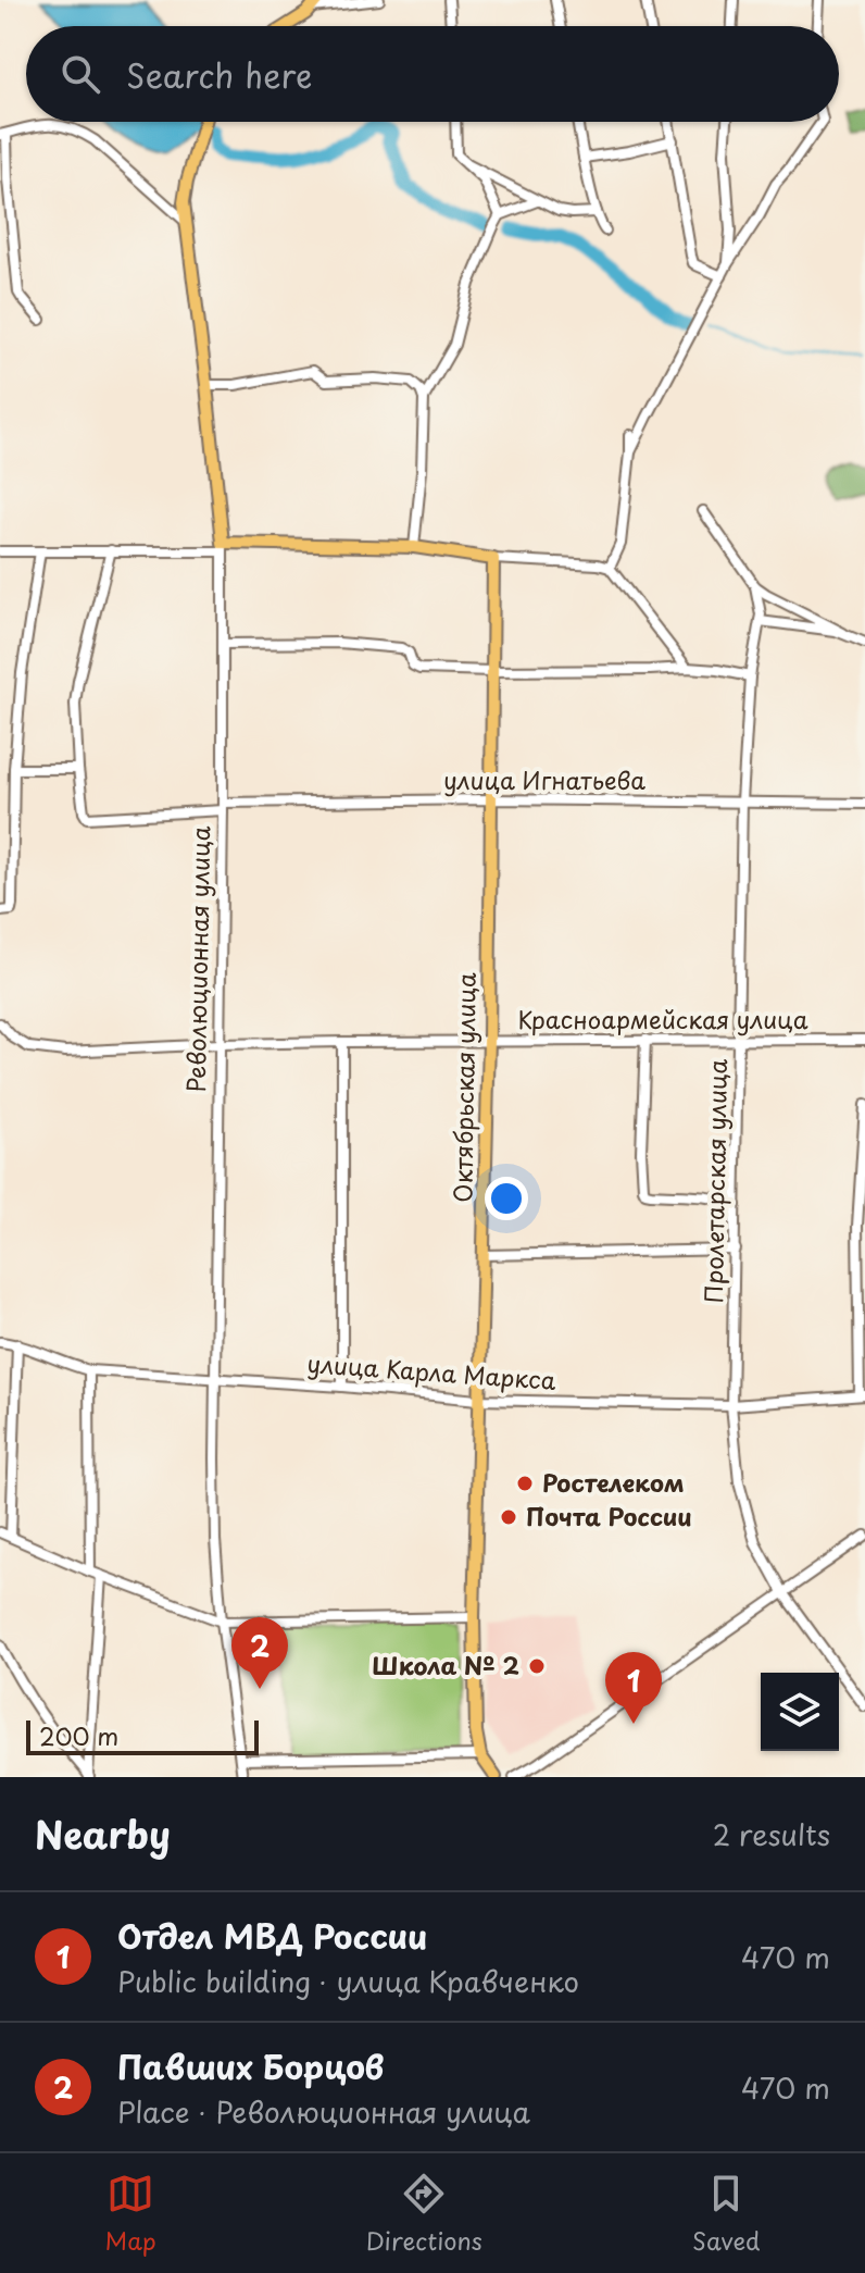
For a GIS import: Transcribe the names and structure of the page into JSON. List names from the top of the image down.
{
  "streets": {
    "main road": ["Революционная улица", "Октябрьская улица"],
    "street": [
      "улица Игнатьева",
      "Красноармейская улица",
      "Пролетарская улица",
      "улица Карла Маркса"
    ]
  },
  "crossings": [
    ["улица Игнатьева", "Революционная улица"],
    ["улица Игнатьева", "Октябрьская улица"],
    ["улица Игнатьева", "Пролетарская улица"],
    ["Революционная улица", "Красноармейская улица"],
    ["Революционная улица", "улица Карла Маркса"],
    ["Красноармейская улица", "Октябрьская улица"],
    ["Красноармейская улица", "Пролетарская улица"],
    ["Октябрьская улица", "улица Карла Маркса"],
    ["Пролетарская улица", "улица Карла Маркса"]
  ],
  "places": ["Ростелеком", "Почта России", "Школа № 2"],
  "scale_bar": "200 m",
  "page": {
    "search": "Search here",
    "pins": ["2", "1"],
    "scale": "200 m",
    "heading": ["Nearby", "2 results"],
    "list": [
      {
        "mark": "1",
        "name": "Отдел МВД России",
        "note": "Public building · улица Кравченко",
        "value": "470 m"
      },
      {
        "mark": "2",
        "name": "Павших Борцов",
        "note": "Place · Революционная улица",
        "value": "470 m"
      }
    ],
    "nav": ["Map", "Directions", "Saved"]
  }
}
